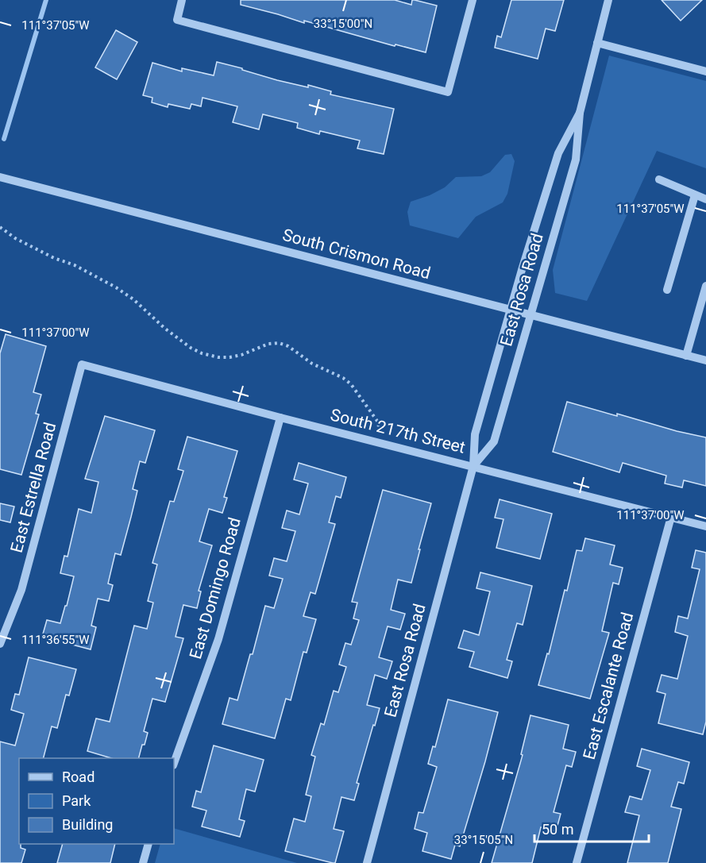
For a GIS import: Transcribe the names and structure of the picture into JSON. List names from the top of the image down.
{
  "streets": {
    "street": [
      "South Crismon Road",
      "East Rosa Road",
      "South 217th Street",
      "East Estrella Road",
      "East Domingo Road",
      "East Escalante Road"
    ]
  },
  "crossings": [
    ["South Crismon Road", "East Rosa Road"],
    ["East Rosa Road", "South 217th Street"],
    ["South 217th Street", "East Estrella Road"],
    ["South 217th Street", "East Domingo Road"],
    ["South 217th Street", "East Escalante Road"]
  ],
  "legend": ["Road", "Park", "Building"],
  "scale_bar": "50 m",
  "coordinates": [
    "33°15'00\"N",
    "111°37'05\"W",
    "111°37'00\"W",
    "111°36'55\"W",
    "33°15'05\"N"
  ]
}
